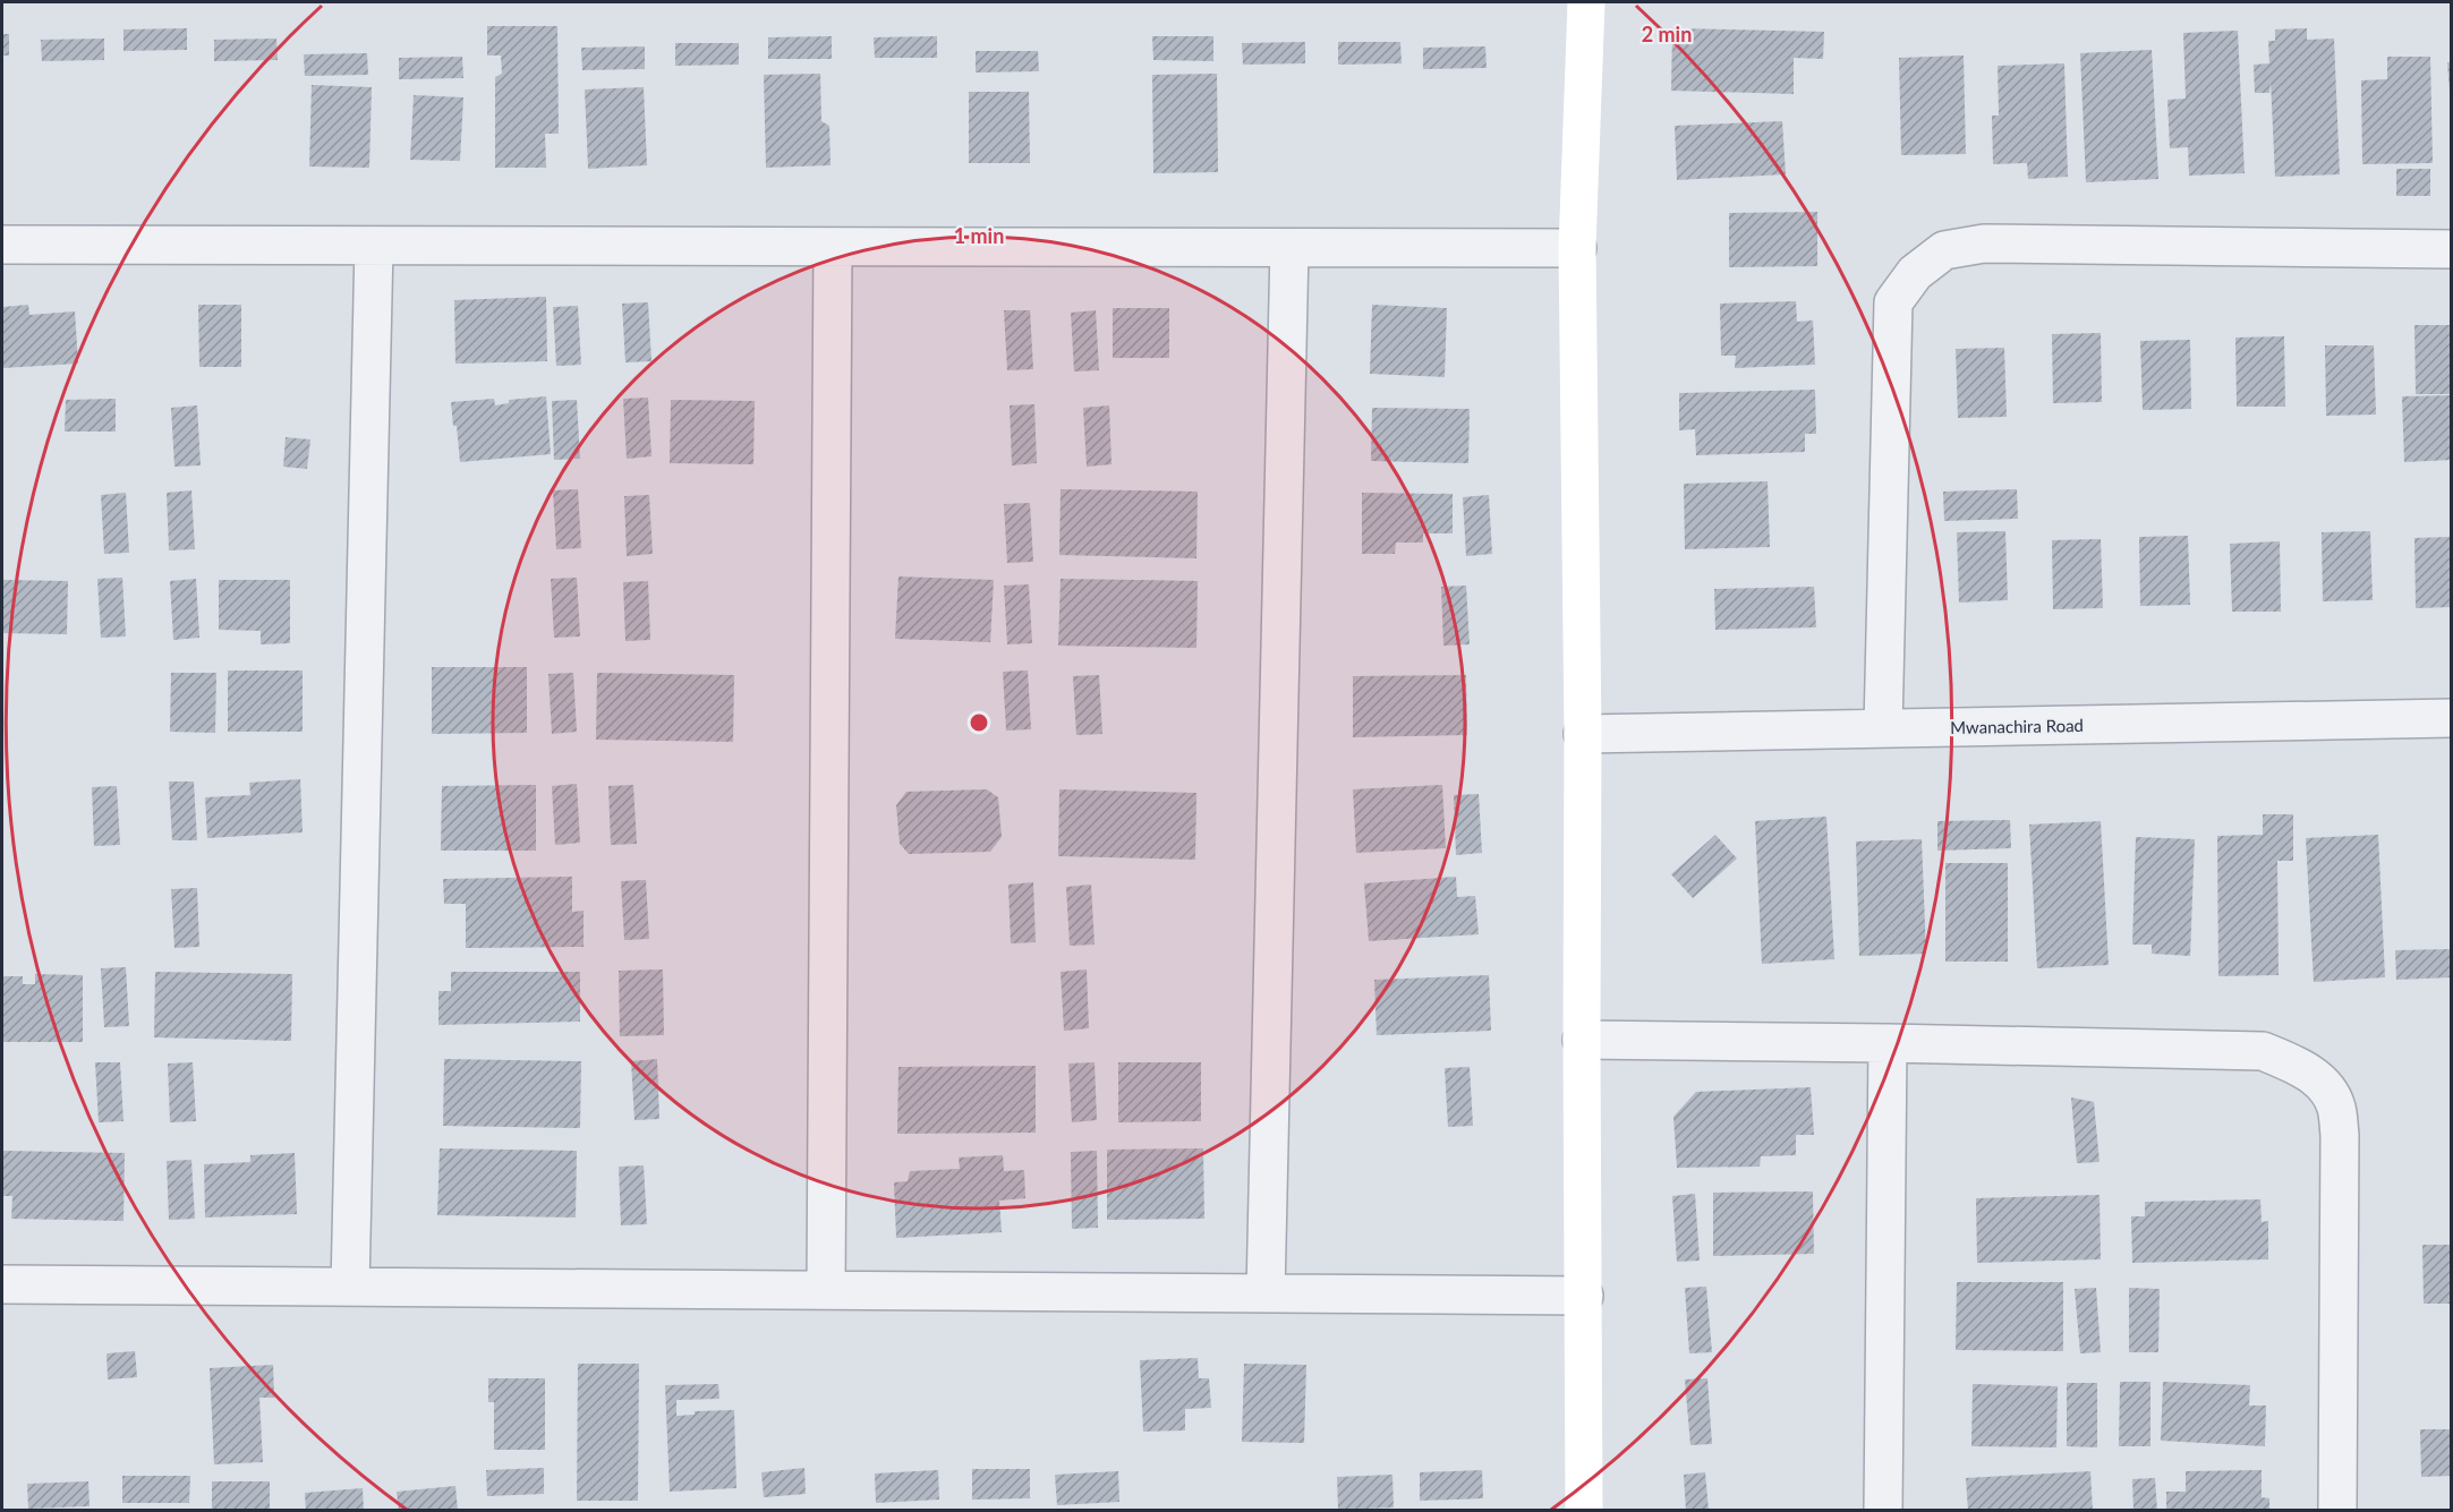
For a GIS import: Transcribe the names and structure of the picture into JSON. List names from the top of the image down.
{
  "streets": {
    "street": ["Mwanachira Road"]
  },
  "rings": ["2 min", "1 min"]
}
